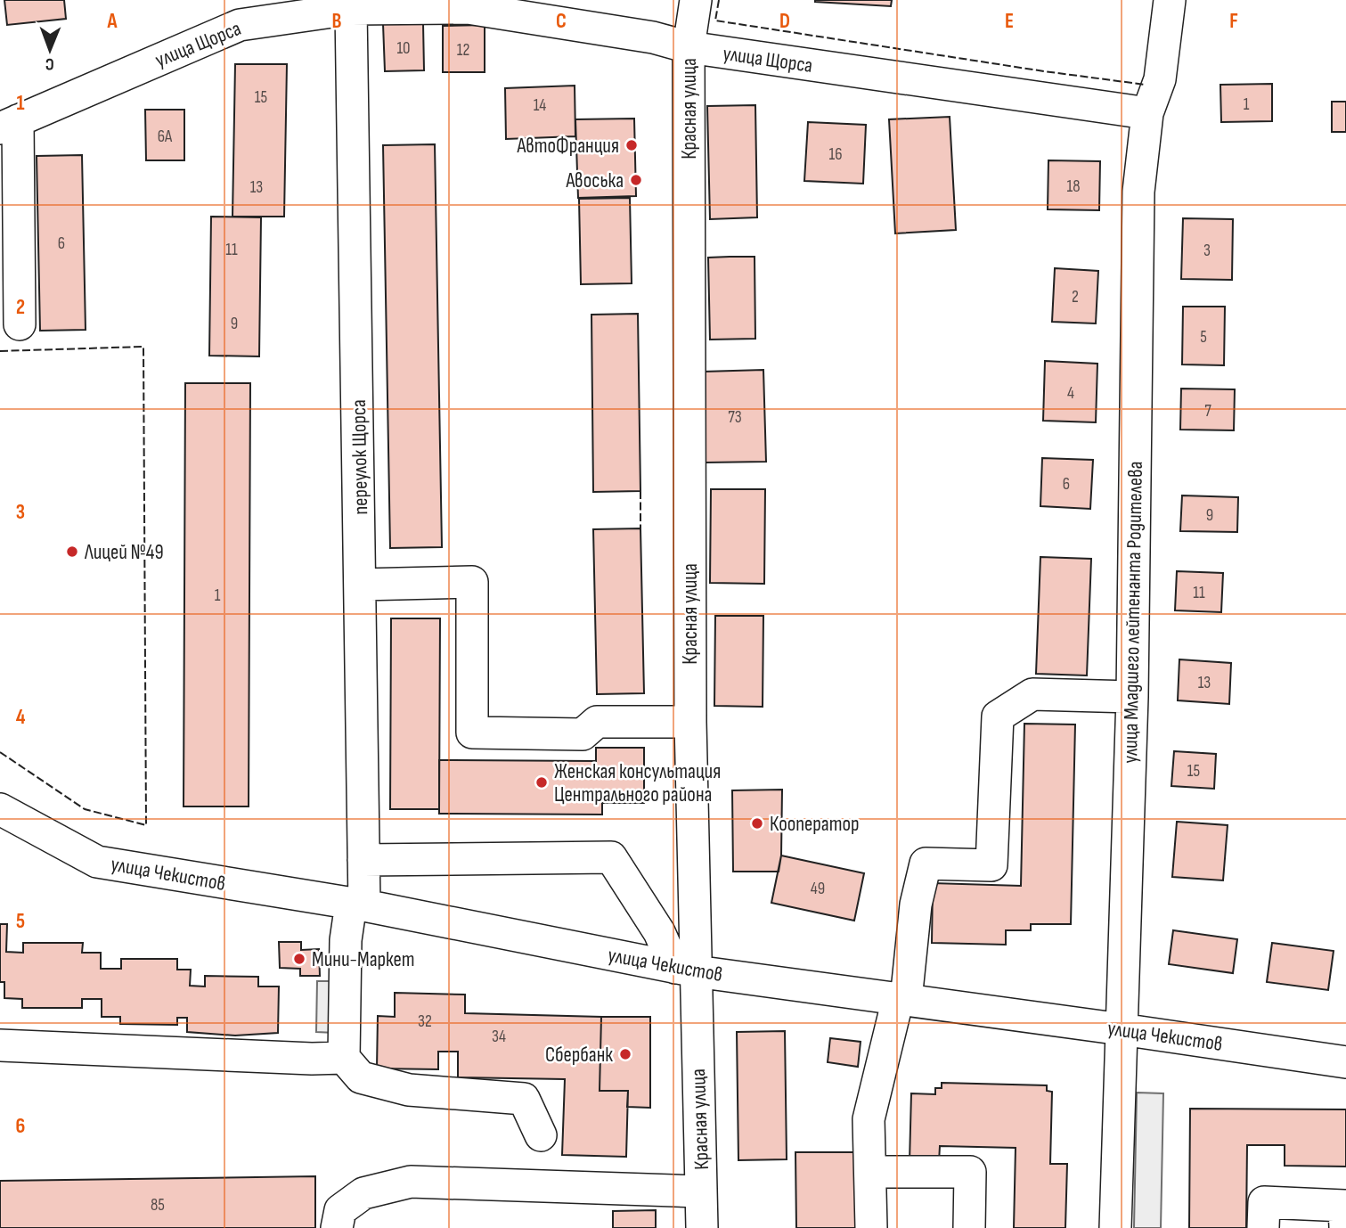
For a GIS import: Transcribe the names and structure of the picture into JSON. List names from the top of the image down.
{
  "streets": {
    "street": [
      "улица Щорса",
      "Красная улица",
      "переулок Щорса",
      "улица Младшего лейтенанта Родителева",
      "улица Чекистов"
    ]
  },
  "crossings": [
    ["улица Щорса", "Красная улица"],
    ["улица Щорса", "переулок Щорса"],
    ["улица Щорса", "улица Младшего лейтенанта Родителева"],
    ["Красная улица", "улица Чекистов"],
    ["переулок Щорса", "улица Чекистов"],
    ["улица Младшего лейтенанта Родителева", "улица Чекистов"]
  ],
  "places": [
    "АвтоФранция",
    "Авоська",
    "Лицей №49",
    "Женская консультация Центрального района",
    "Кооператор",
    "Мини-Маркет",
    "Сбербанк"
  ],
  "house_numbers": [
    "10",
    "12",
    "15",
    "1",
    "14",
    "6А",
    "16",
    "18",
    "13",
    "6",
    "11",
    "3",
    "2",
    "9",
    "5",
    "4",
    "7",
    "73",
    "6",
    "9",
    "11",
    "1",
    "13",
    "15",
    "49",
    "32",
    "34",
    "85"
  ],
  "north": "bottom",
  "grid": {
    "columns": [
      "A",
      "B",
      "C",
      "D",
      "E",
      "F"
    ],
    "rows": [
      "1",
      "2",
      "3",
      "4",
      "5",
      "6"
    ]
  }
}
